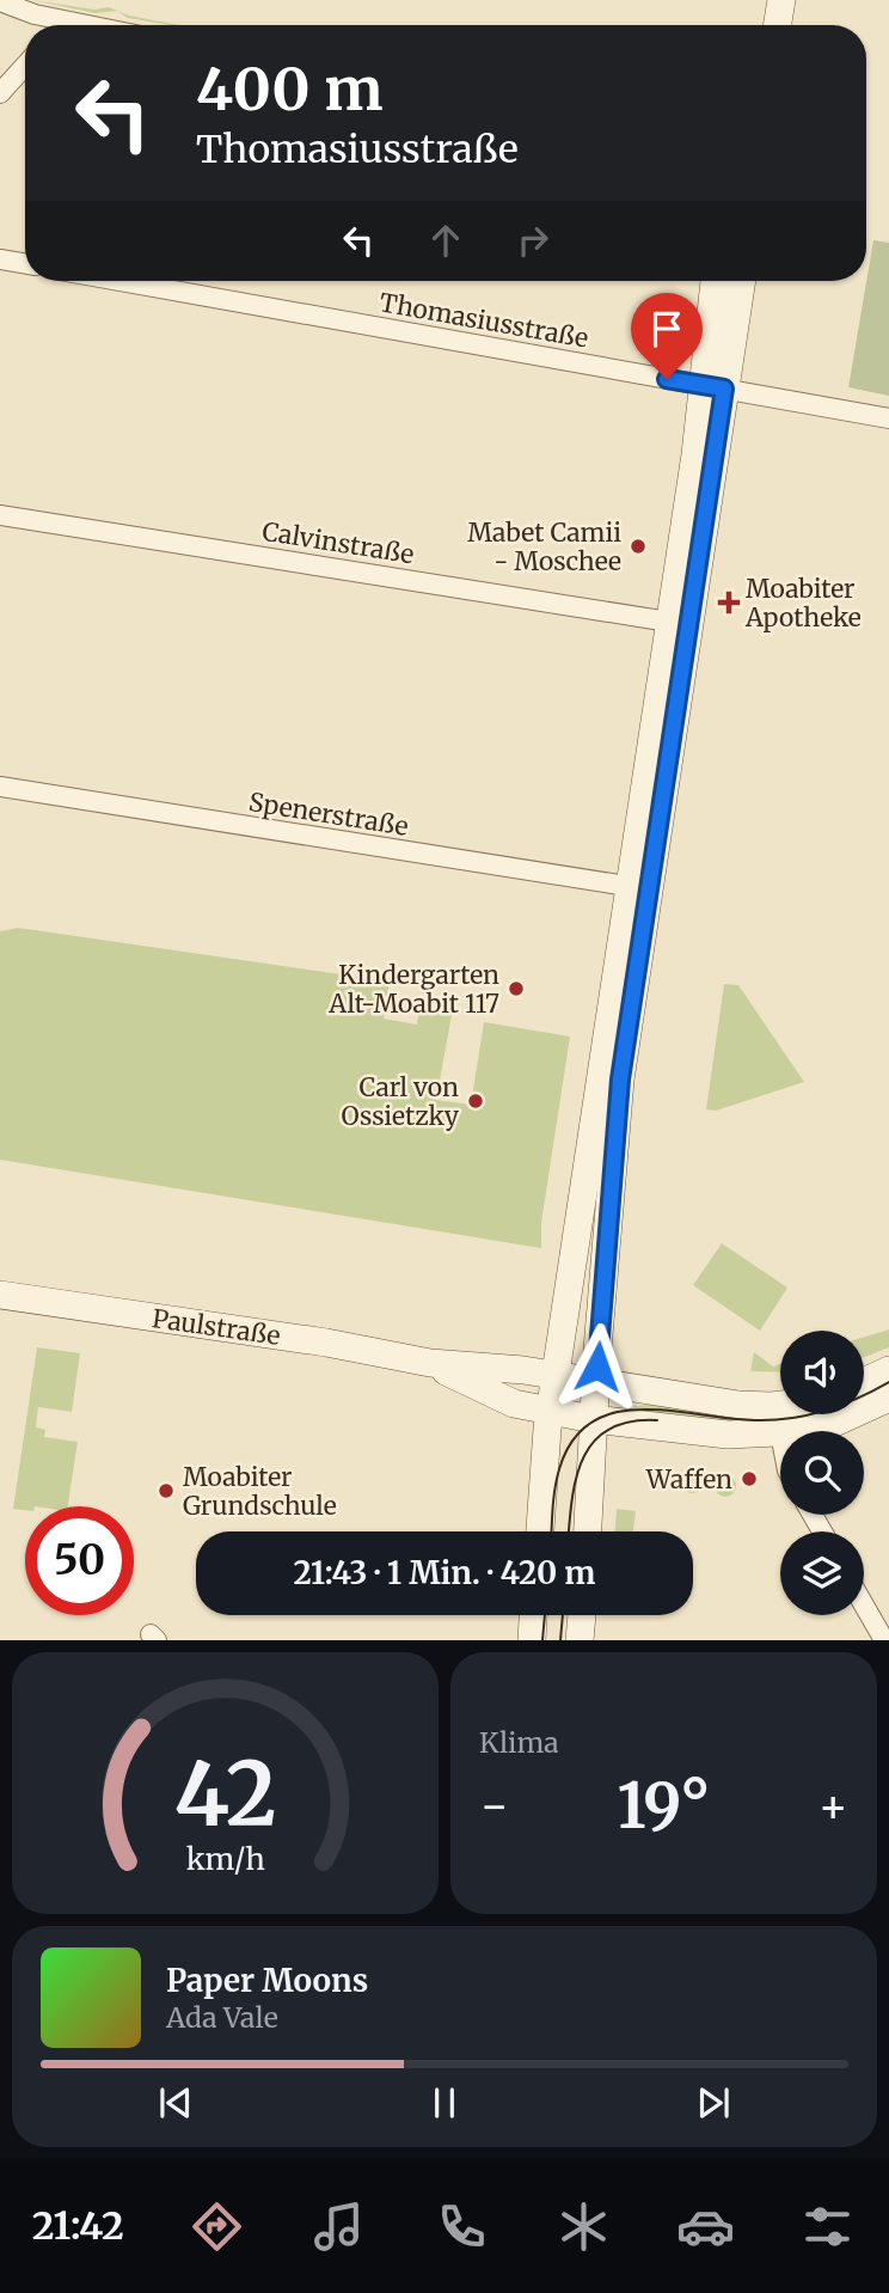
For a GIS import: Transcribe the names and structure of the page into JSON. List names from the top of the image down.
{
  "streets": {
    "main road": ["Paulstraße"],
    "street": ["Thomasiusstraße", "Calvinstraße", "Spenerstraße"]
  },
  "places": {
    "other": [
      "Mabet Camii - Moschee",
      "Kindergarten Alt-Moabit 117",
      "Carl von Ossietzky",
      "Waffen",
      "Moabiter Grundschule"
    ],
    "health": ["Moabiter Apotheke"]
  },
  "page": {
    "turn": ["400 m", "Thomasiusstraße"],
    "limit": "50",
    "trip": "21:43 · 1 Min. · 420 m",
    "tile": "Klima",
    "heat": ["−", "19°", "+"],
    "song": ["Paper Moons", "Ada Vale"],
    "tabs": "21:42",
    "gauge": ["42", "km/h"]
  }
}
